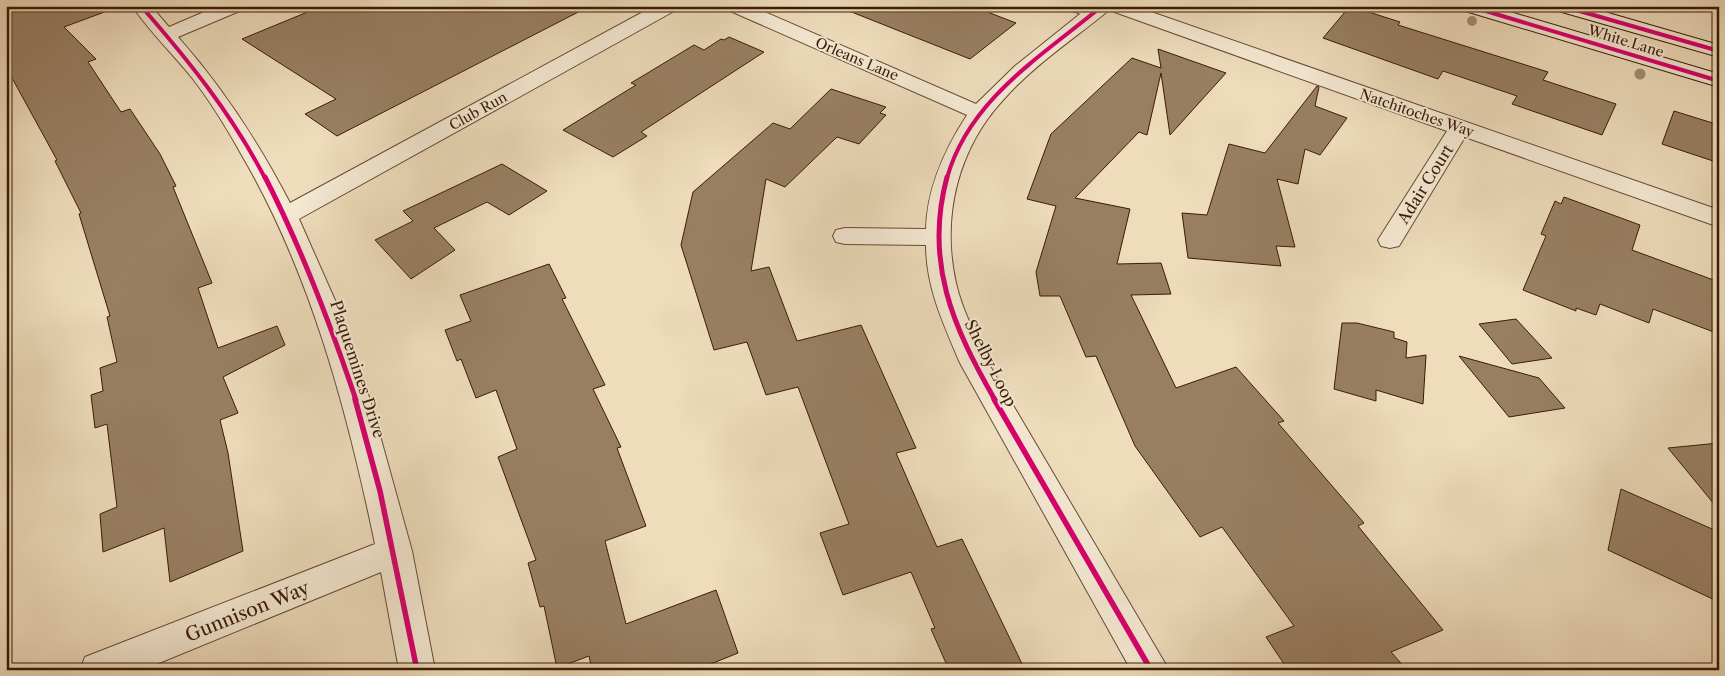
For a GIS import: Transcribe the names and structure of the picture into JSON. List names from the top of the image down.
{
  "streets": {
    "street": [
      "White Lane",
      "Orleans Lane",
      "Club Run",
      "Natchitoches Way",
      "Adair Court",
      "Shelby Loop",
      "Plaquemines Drive",
      "Gunnison Way"
    ]
  },
  "crossings": [
    ["Orleans Lane", "Shelby Loop"],
    ["Club Run", "Plaquemines Drive"],
    ["Natchitoches Way", "Adair Court"],
    ["Natchitoches Way", "Shelby Loop"],
    ["Plaquemines Drive", "Gunnison Way"]
  ]
}
